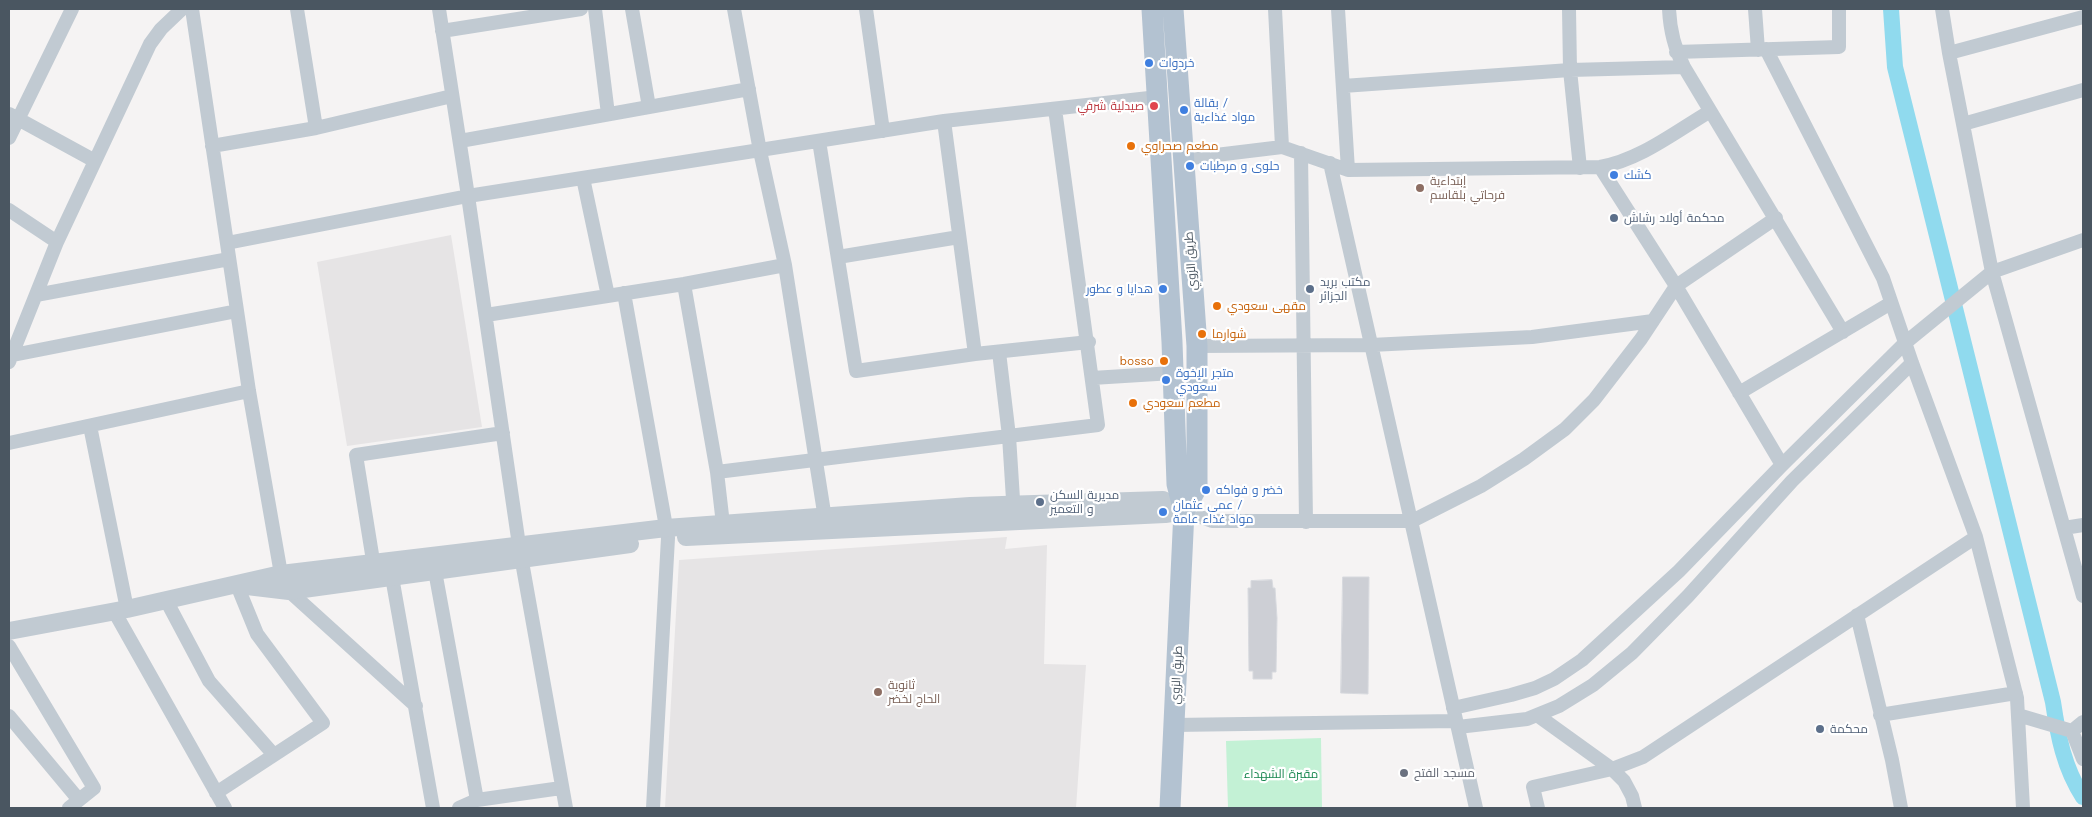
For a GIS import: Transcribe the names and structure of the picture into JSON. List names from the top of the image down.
{
  "streets": {
    "main road": ["طريق الزوي"]
  },
  "parks": ["مقبرة الشهداء"],
  "places": [
    "خردوات",
    "صيدلية شرفي",
    "بقالة / مواد غذاءية",
    "مطعم صحراوي",
    "حلوى و مرطبات",
    "كشك",
    "إبتداءية فرحاتي بلقاسم",
    "محكمة أولاد رشاش",
    "هدايا و عطور",
    "مكتب بريد الجزائر",
    "مقهى سعودي",
    "شوارما",
    "bosso",
    "متجر الإخوة سعودي",
    "مطعم سعودي",
    "خضر و فواكه",
    "مديرية السكن و التعمير",
    "عمي عثمان / مواد غذاء عامة",
    "ثانوية الحاج لخضر",
    "محكمة",
    "مسجد الفتح"
  ]
}
